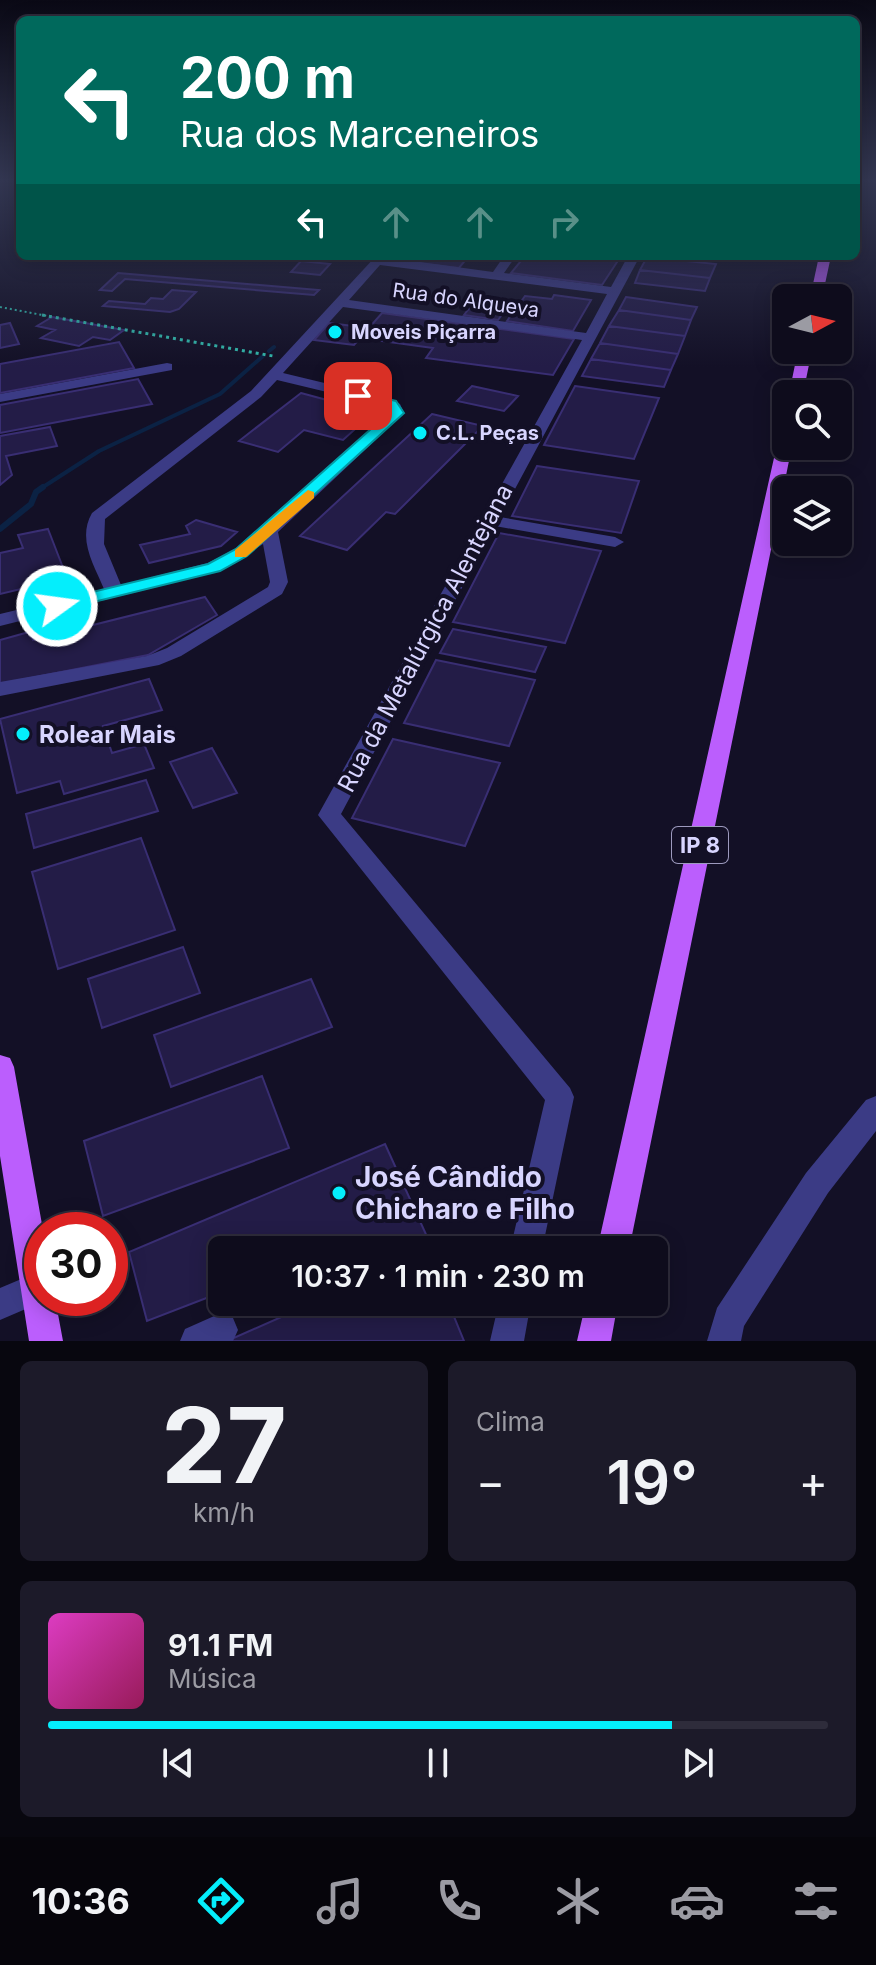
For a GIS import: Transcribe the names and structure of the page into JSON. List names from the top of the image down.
{
  "streets": {
    "main road": ["IP 8"],
    "street": ["Rua do Alqueva", "Rua da Metalúrgica Alentejana"]
  },
  "crossings": [
    ["Rua do Alqueva", "Rua da Metalúrgica Alentejana"]
  ],
  "places": [
    "Moveis Piçarra",
    "C.L. Peças",
    "Rolear Mais",
    "José Cândido Chicharo e Filho"
  ],
  "north": "right",
  "page": {
    "turn": ["200 m", "Rua dos Marceneiros"],
    "limit": "30",
    "trip": "10:37 · 1 min · 230 m",
    "tile": [
      ["27", "km/h"],
      "Clima"
    ],
    "heat": ["−", "19°", "+"],
    "song": ["91.1 FM", "Música"],
    "tabs": "10:36"
  }
}
